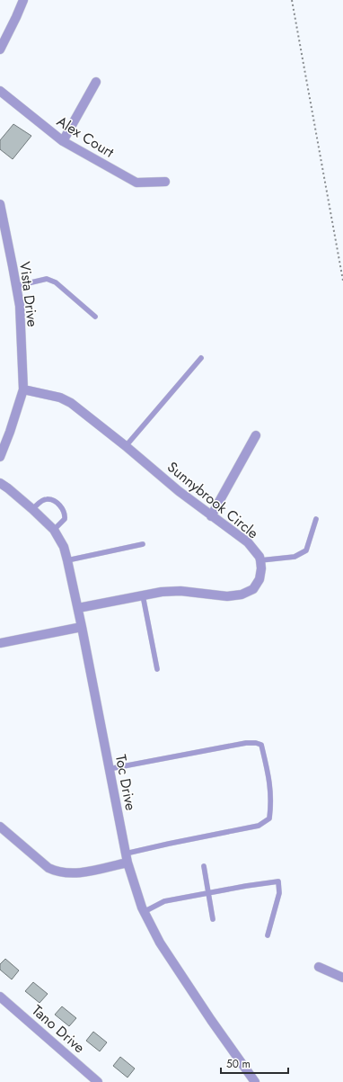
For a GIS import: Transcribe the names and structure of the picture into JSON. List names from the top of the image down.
{
  "streets": {
    "street": [
      "Alex Court",
      "Vista Drive",
      "Sunnybrook Circle",
      "Toc Drive",
      "Tano Drive"
    ]
  },
  "crossings": [
    ["Vista Drive", "Sunnybrook Circle"],
    ["Sunnybrook Circle", "Toc Drive"]
  ],
  "scale_bar": "50 m"
}
